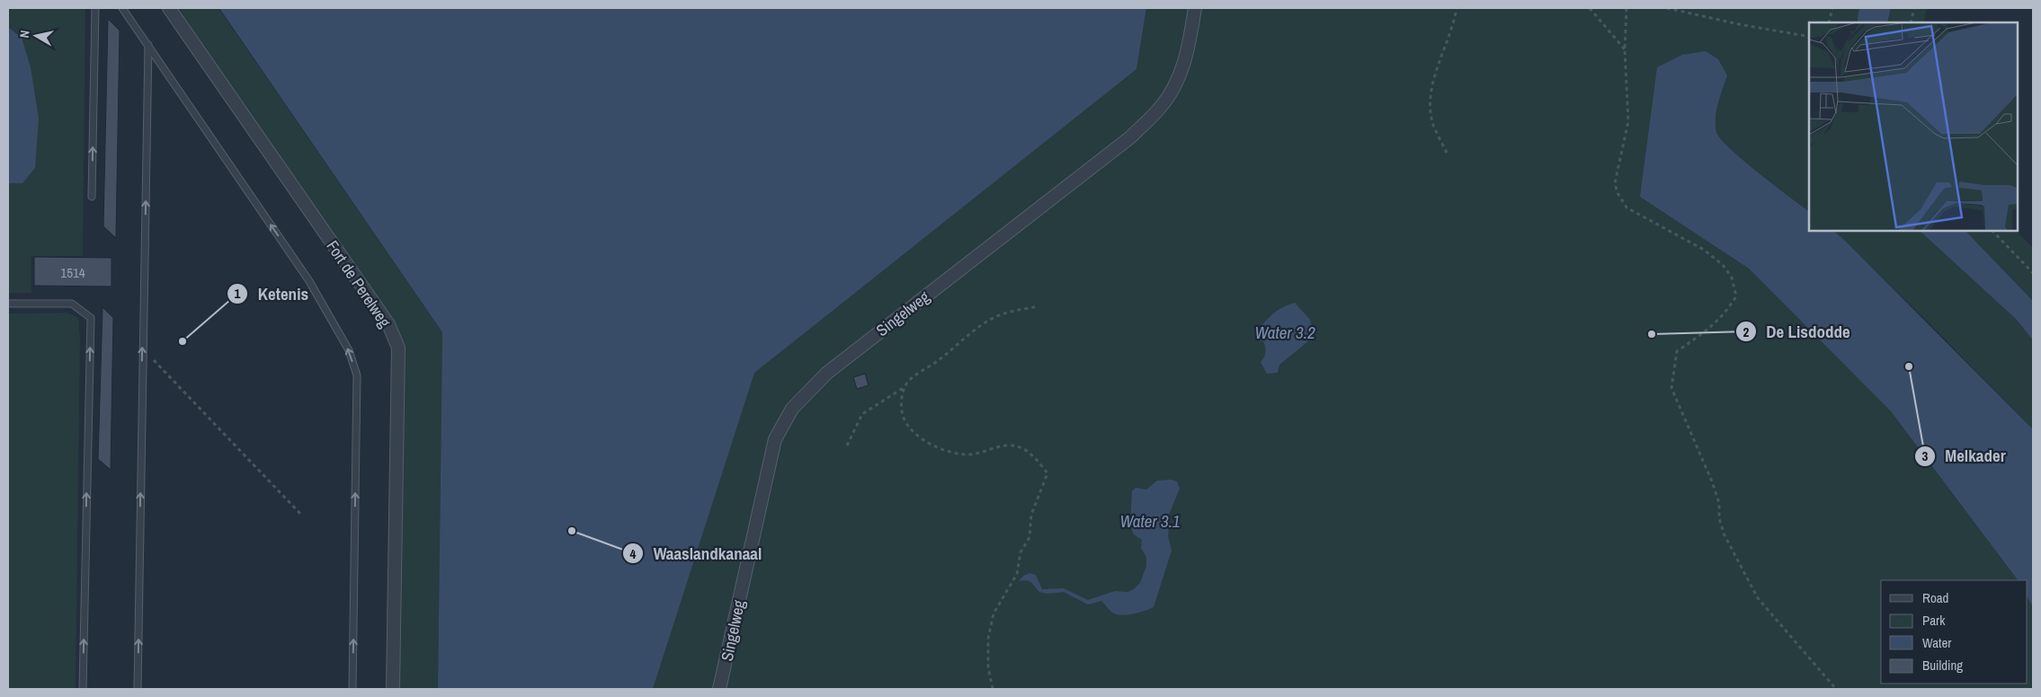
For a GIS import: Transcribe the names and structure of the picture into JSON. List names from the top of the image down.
{
  "streets": {
    "street": ["Fort de Perelweg", "Singelweg"]
  },
  "water": ["Water 3.2", "Water 3.1"],
  "places": [
    "De Lisdodde",
    "Ketenis",
    "Melkader",
    "Waaslandkanaal"
  ],
  "house_numbers": ["1514"],
  "legend": [
    "Road",
    "Park",
    "Water",
    "Building"
  ],
  "north": "left"
}
